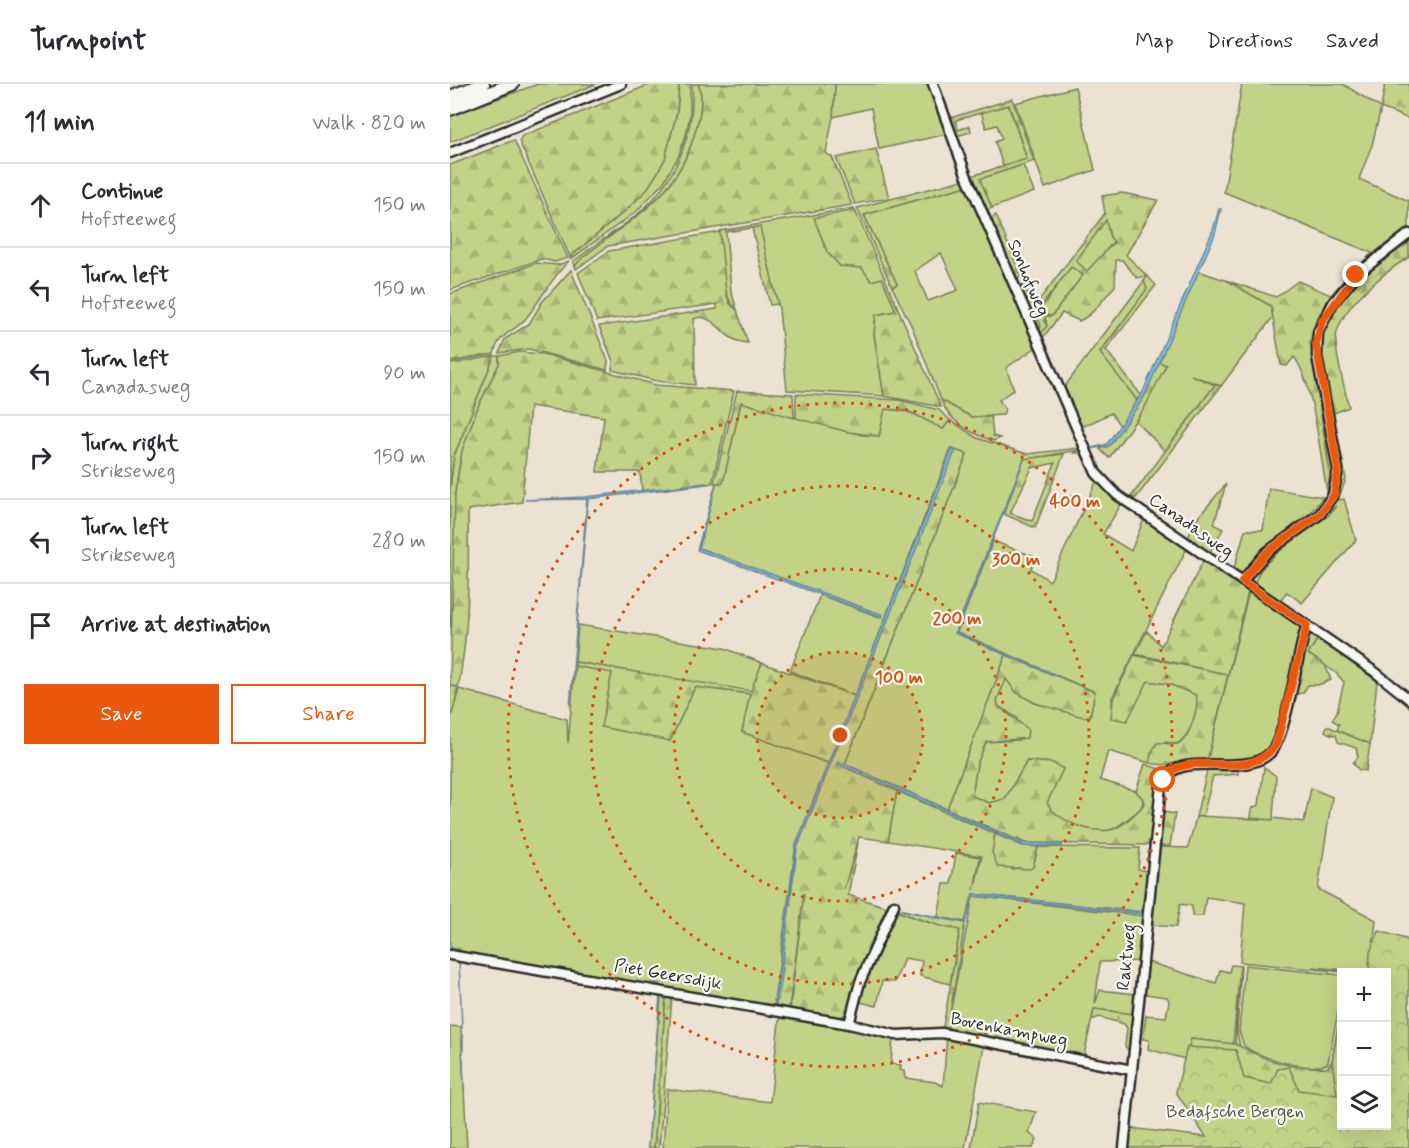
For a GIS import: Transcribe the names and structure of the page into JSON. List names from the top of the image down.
{
  "streets": {
    "street": [
      "Sonhofweg",
      "Canadasweg",
      "Raktweg",
      "Piet Geersdijk",
      "Bovenkampweg"
    ]
  },
  "crossings": [
    ["Sonhofweg", "Canadasweg"],
    ["Canadasweg", "Raktweg"],
    ["Raktweg", "Bovenkampweg"],
    ["Piet Geersdijk", "Bovenkampweg"]
  ],
  "parks": ["Bedafsche Bergen"],
  "page": {
    "header": "Turnpoint",
    "nav": ["Map", "Directions", "Saved"],
    "heading": ["11 min", "Walk · 820 m"],
    "list": [
      ["Continue", "Hofsteeweg", "150 m"],
      ["Turn left", "Hofsteeweg", "150 m"],
      ["Turn left", "Canadasweg", "90 m"],
      ["Turn right", "Strikseweg", "150 m"],
      ["Turn left", "Strikseweg", "280 m"],
      "Arrive at destination"
    ],
    "buttons": ["Save", "Share"],
    "map_buttons": ["+", "−"]
  },
  "rings": [
    "400 m",
    "300 m",
    "200 m",
    "100 m"
  ]
}
